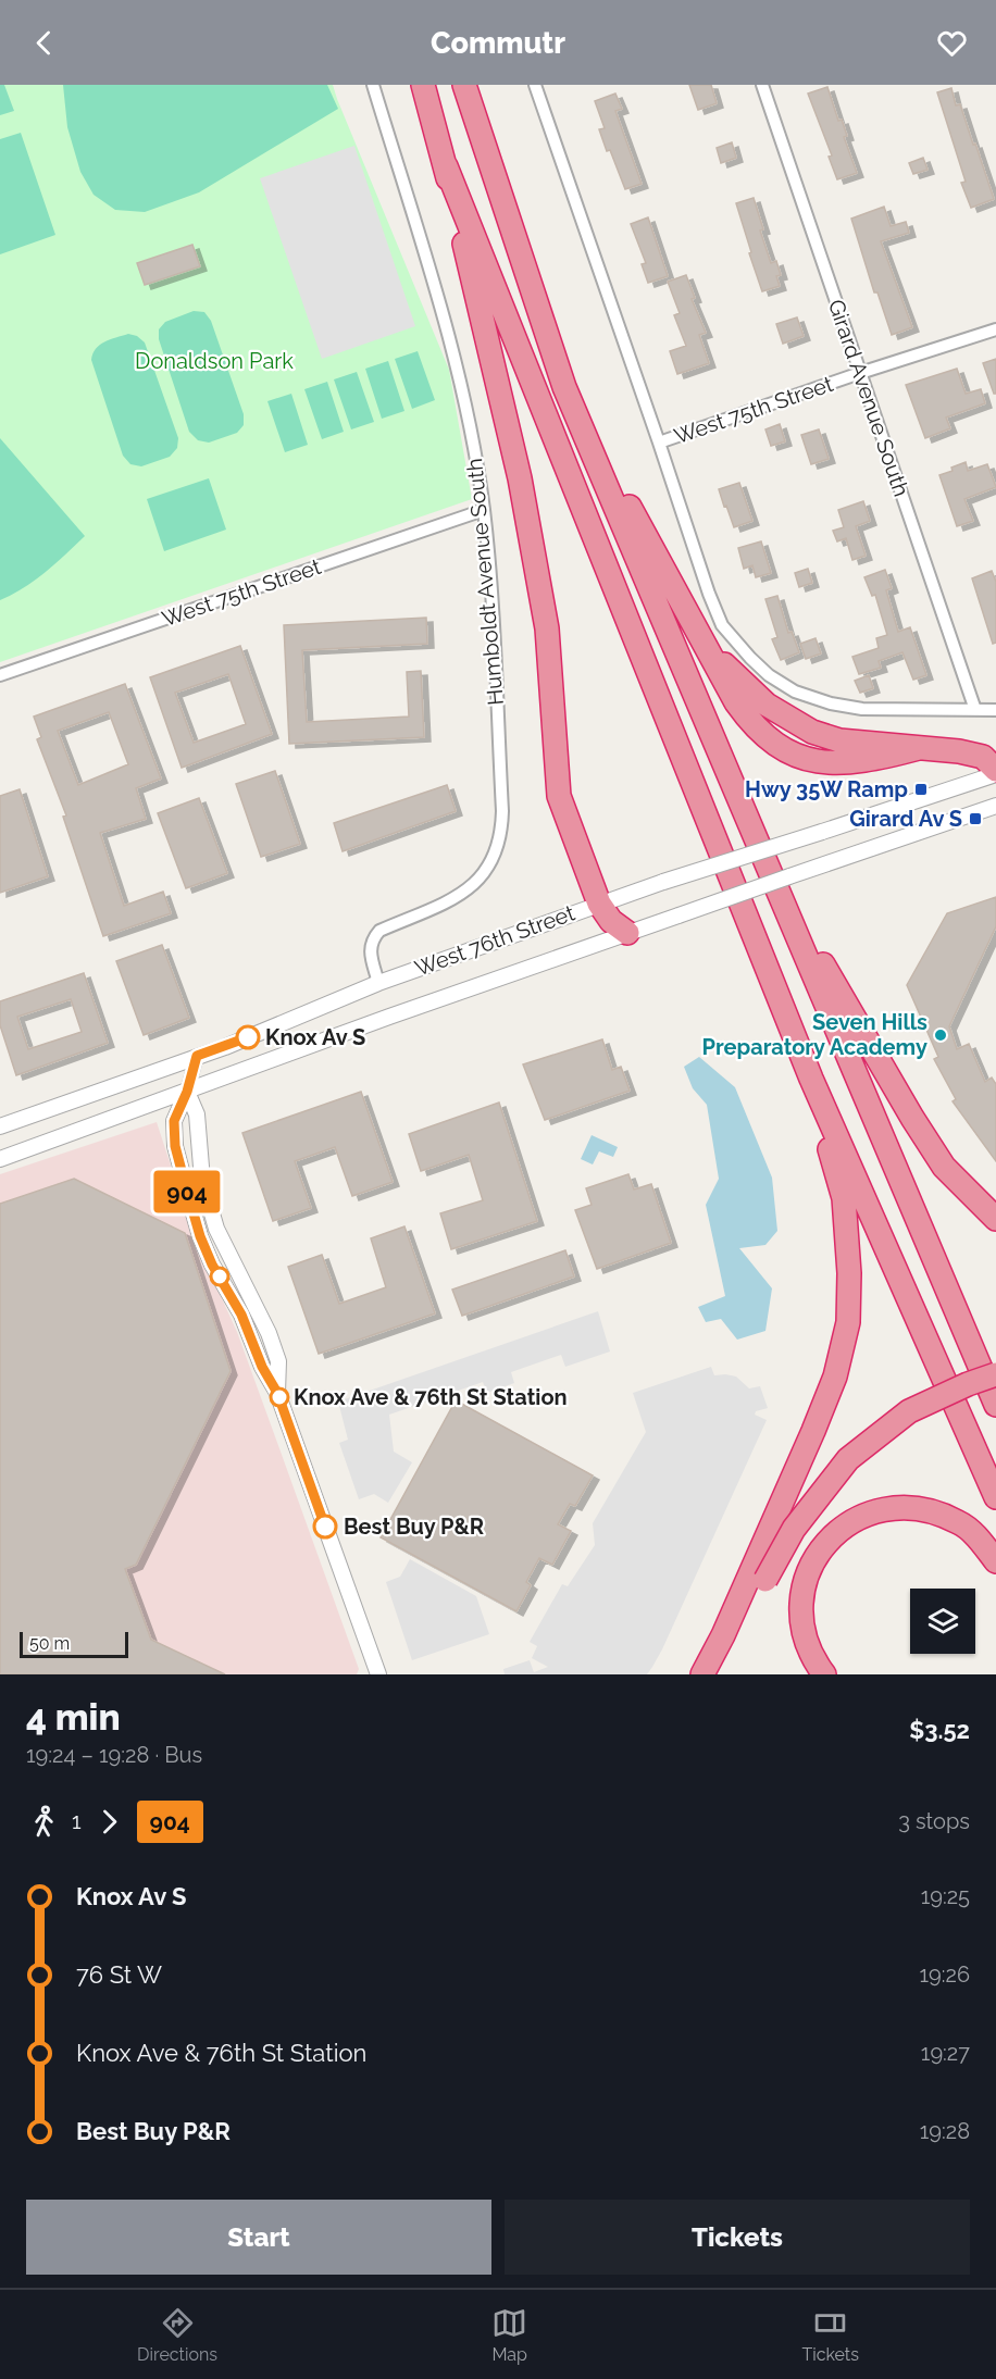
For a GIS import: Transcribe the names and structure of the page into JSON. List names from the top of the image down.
{
  "streets": {
    "street": [
      "Girard Avenue South",
      "West 75th Street",
      "Humboldt Avenue South",
      "West 76th Street"
    ]
  },
  "crossings": [
    ["Girard Avenue South", "West 75th Street"],
    ["West 75th Street", "Humboldt Avenue South"],
    ["Humboldt Avenue South", "West 76th Street"]
  ],
  "parks": ["Donaldson Park"],
  "places": {
    "transit": ["Hwy 35W Ramp", "Girard Av S"],
    "other": [
      "Seven Hills Preparatory Academy",
      "Knox Av S",
      "Knox Ave & 76th St Station",
      "Best Buy P&R"
    ]
  },
  "lines": ["bus line 904"],
  "scale_bar": "50 m",
  "page": {
    "header": "Commutr",
    "on_map": "904",
    "scale": "50 m",
    "heading": ["4 min", "19:24 – 19:28 · Bus", "$3.52"],
    "legs": ["1", "904", "3 stops"],
    "list": [
      {
        "name": "Knox Av S",
        "value": "19:25"
      },
      {
        "name": "76 St W",
        "value": "19:26"
      },
      {
        "name": "Knox Ave & 76th St Station",
        "value": "19:27"
      },
      {
        "name": "Best Buy P&R",
        "value": "19:28"
      }
    ],
    "buttons": ["Start", "Tickets"],
    "tabs": ["Directions", "Map", "Tickets"]
  }
}
